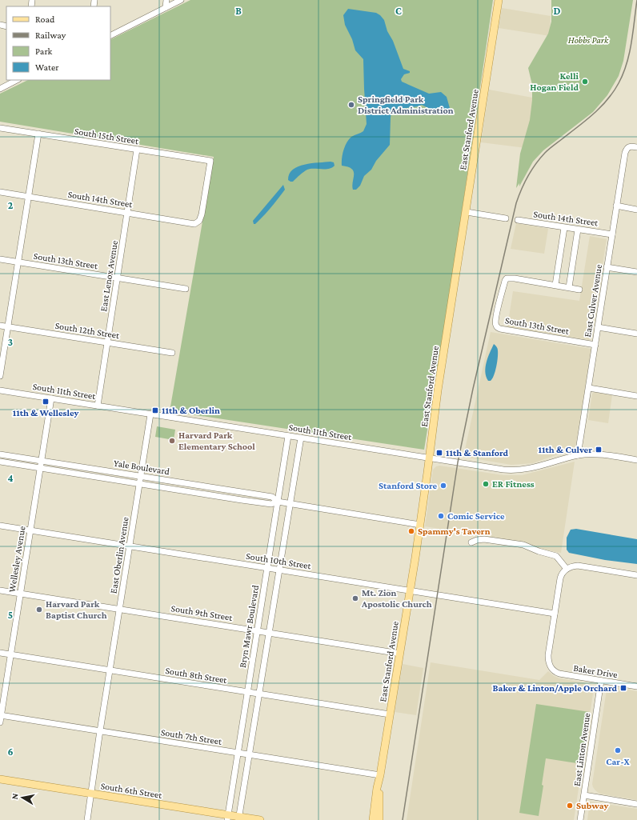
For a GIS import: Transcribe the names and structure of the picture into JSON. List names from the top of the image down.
{
  "streets": {
    "main road": ["East Stanford Avenue", "South 6th Street"],
    "street": [
      "South 15th Street",
      "South 14th Street",
      "South 13th Street",
      "East Lenox Avenue",
      "East Culver Avenue",
      "South 12th Street",
      "South 11th Street",
      "Yale Boulevard",
      "East Oberlin Avenue",
      "Wellesley Avenue",
      "South 10th Street",
      "South 9th Street",
      "Bryn Mawr Boulevard",
      "Baker Drive",
      "South 8th Street",
      "South 7th Street",
      "East Linton Avenue"
    ]
  },
  "crossings": [
    ["East Stanford Avenue", "South 11th Street"],
    ["East Stanford Avenue", "Yale Boulevard"],
    ["East Stanford Avenue", "South 10th Street"],
    ["East Stanford Avenue", "South 9th Street"],
    ["East Stanford Avenue", "South 8th Street"],
    ["East Stanford Avenue", "South 7th Street"],
    ["South 15th Street", "South 14th Street"],
    ["South 15th Street", "East Lenox Avenue"],
    ["South 14th Street", "East Lenox Avenue"],
    ["South 14th Street", "East Culver Avenue"],
    ["South 13th Street", "East Lenox Avenue"],
    ["South 13th Street", "East Culver Avenue"],
    ["East Lenox Avenue", "South 12th Street"],
    ["East Lenox Avenue", "South 11th Street"],
    ["East Culver Avenue", "South 11th Street"],
    ["South 11th Street", "East Oberlin Avenue"],
    ["South 11th Street", "Wellesley Avenue"],
    ["South 11th Street", "Bryn Mawr Boulevard"],
    ["Yale Boulevard", "East Oberlin Avenue"],
    ["Yale Boulevard", "Wellesley Avenue"],
    ["Yale Boulevard", "Bryn Mawr Boulevard"],
    ["East Oberlin Avenue", "South 10th Street"],
    ["East Oberlin Avenue", "South 9th Street"],
    ["East Oberlin Avenue", "South 8th Street"],
    ["East Oberlin Avenue", "South 7th Street"],
    ["East Oberlin Avenue", "South 6th Street"],
    ["Wellesley Avenue", "South 10th Street"],
    ["Wellesley Avenue", "South 9th Street"],
    ["Wellesley Avenue", "South 8th Street"],
    ["Wellesley Avenue", "South 7th Street"],
    ["South 10th Street", "Bryn Mawr Boulevard"],
    ["South 10th Street", "Baker Drive"],
    ["South 9th Street", "Bryn Mawr Boulevard"],
    ["Bryn Mawr Boulevard", "South 8th Street"],
    ["Bryn Mawr Boulevard", "South 7th Street"],
    ["Bryn Mawr Boulevard", "South 6th Street"],
    ["Baker Drive", "East Linton Avenue"]
  ],
  "parks": ["Hobbs Park"],
  "places": {
    "other": [
      "Kelli Hogan Field",
      "Springfield Park District Administration",
      "Harvard Park Elementary School",
      "ER Fitness",
      "Stanford Store",
      "Comic Service",
      "Spammy's Tavern",
      "Mt. Zion Apostolic Church",
      "Harvard Park Baptist Church",
      "Car-X",
      "Subway"
    ],
    "transit": [
      "11th & Wellesley",
      "11th & Oberlin",
      "11th & Culver",
      "11th & Stanford",
      "Baker & Linton/Apple Orchard"
    ]
  },
  "legend": [
    "Road",
    "Railway",
    "Park",
    "Water"
  ],
  "north": "left",
  "grid": {
    "columns": ["B", "C", "D"],
    "rows": [
      "2",
      "3",
      "4",
      "5",
      "6"
    ]
  }
}
